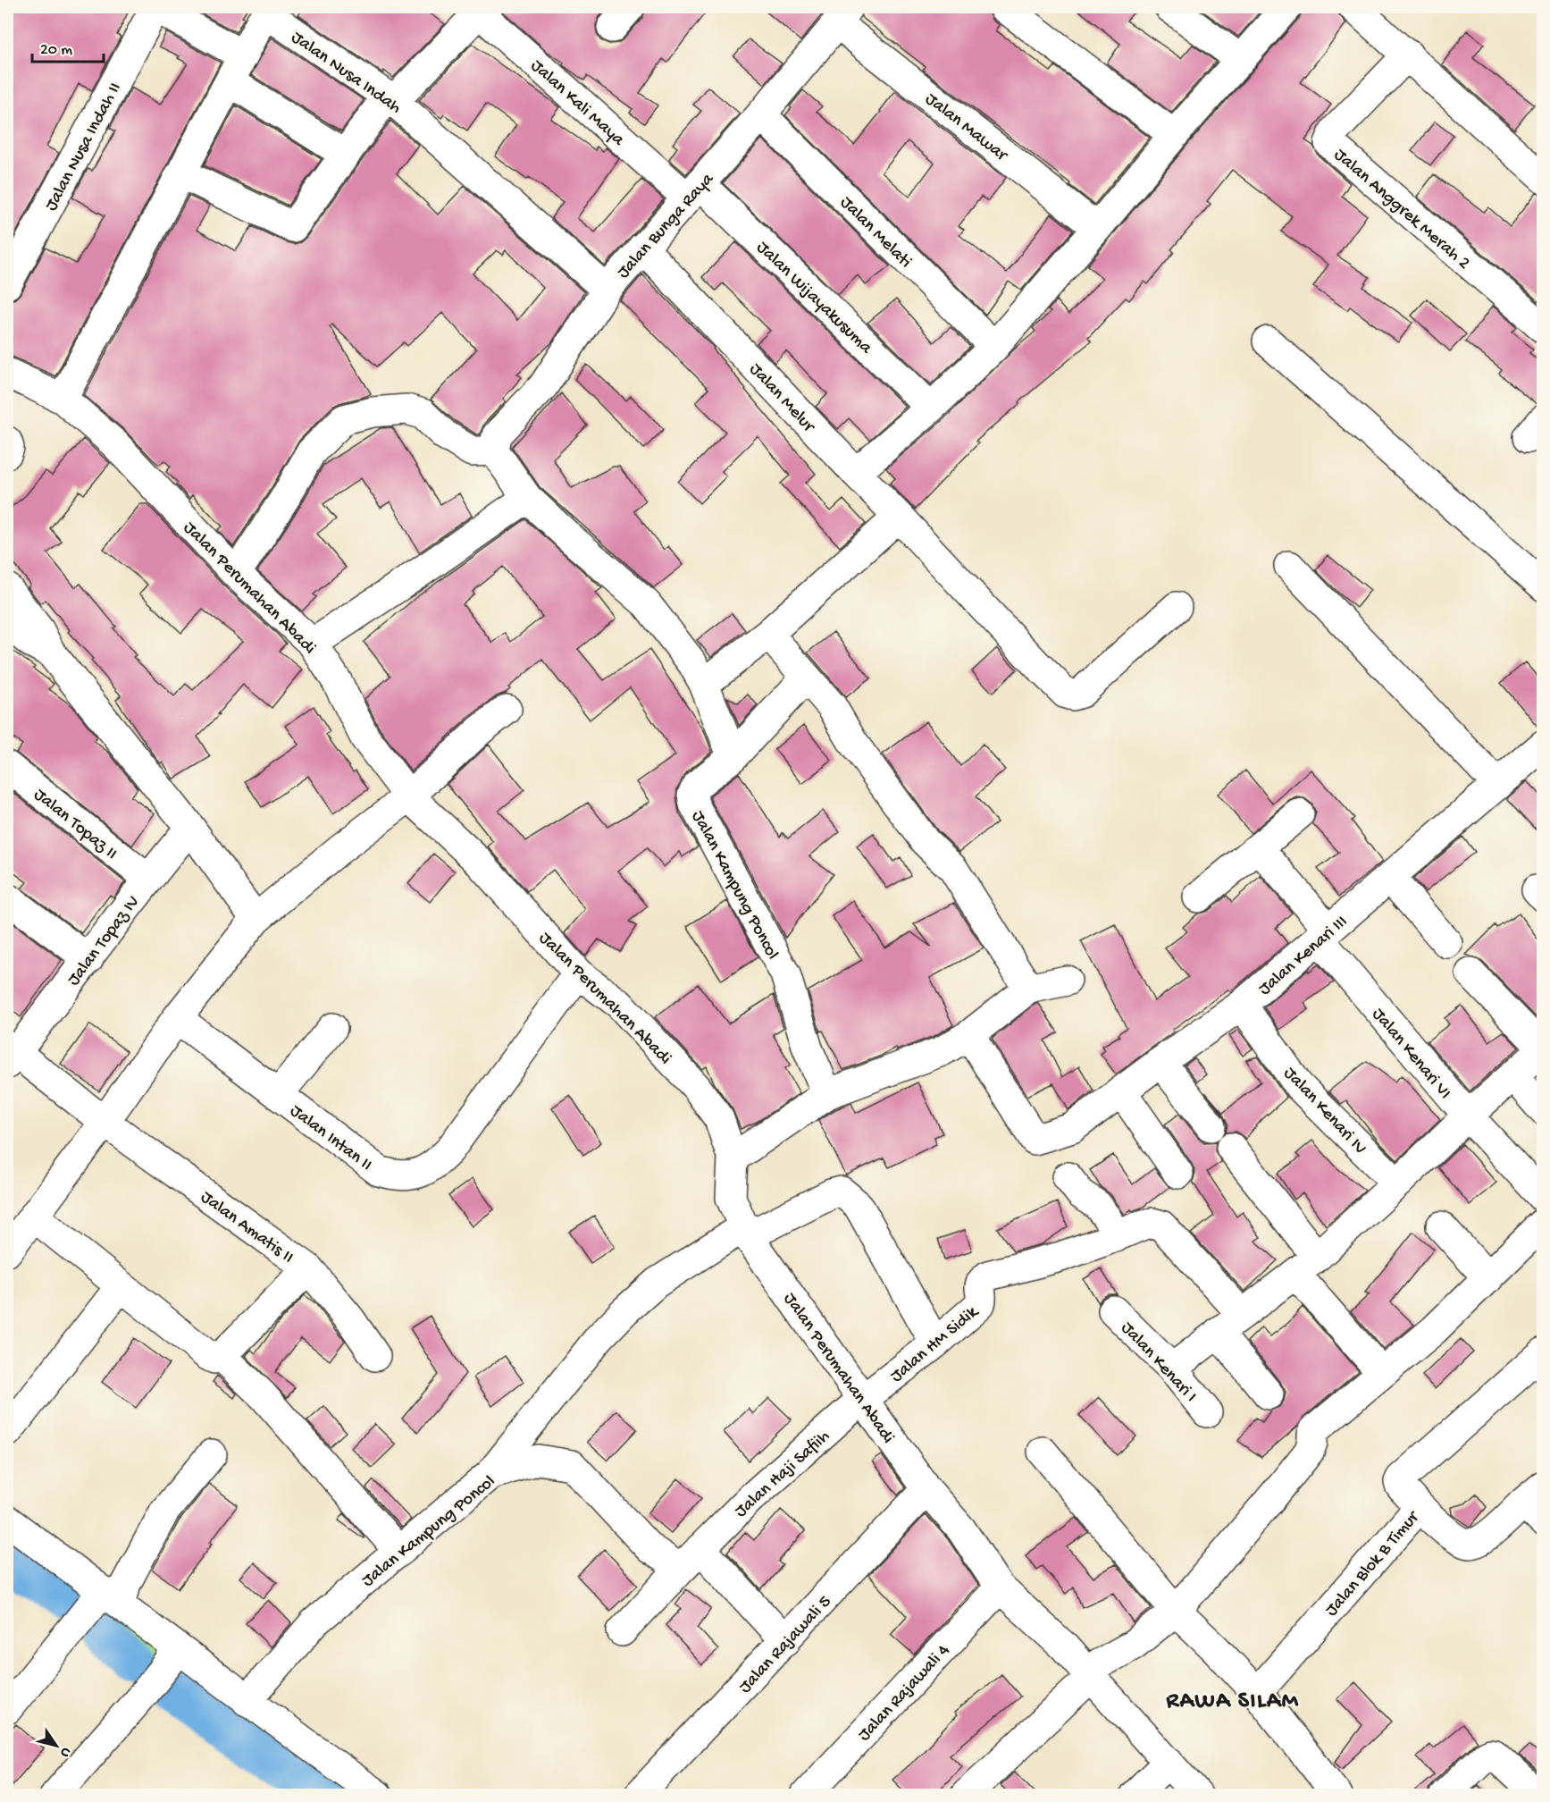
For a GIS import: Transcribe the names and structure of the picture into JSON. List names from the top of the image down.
{
  "streets": {
    "street": [
      "Jalan Nusa Indah",
      "Jalan Kali Maya",
      "Jalan Mawar",
      "Jalan Nusa Indah II",
      "Jalan Anggrek Merah 2",
      "Jalan Bunga Raya",
      "Jalan Melati",
      "Jalan Wijayakusuma",
      "Jalan Melur",
      "Jalan Perumahan Abadi",
      "Jalan Topaz II",
      "Jalan Kampung Poncol",
      "Jalan Topaz IV",
      "Jalan Kenari III",
      "Jalan Kenari VI",
      "Jalan Kenari IV",
      "Jalan Intan II",
      "Jalan Amatis II",
      "Jalan HM Sidik",
      "Jalan Kenari I",
      "Jalan Haji Safiih",
      "Jalan Blok B Timur",
      "Jalan Rajawali 5",
      "Jalan Rajawali 4"
    ]
  },
  "crossings": [
    ["Jalan Nusa Indah", "Jalan Bunga Raya"],
    ["Jalan Nusa Indah", "Jalan Perumahan Abadi"],
    ["Jalan Kali Maya", "Jalan Bunga Raya"],
    ["Jalan Kali Maya", "Jalan Wijayakusuma"],
    ["Jalan Mawar", "Jalan Bunga Raya"],
    ["Jalan Bunga Raya", "Jalan Melati"],
    ["Jalan Bunga Raya", "Jalan Wijayakusuma"],
    ["Jalan Bunga Raya", "Jalan Melur"],
    ["Jalan Perumahan Abadi", "Jalan Intan II"],
    ["Jalan Perumahan Abadi", "Jalan HM Sidik"],
    ["Jalan Perumahan Abadi", "Jalan Haji Safiih"],
    ["Jalan Perumahan Abadi", "Jalan Rajawali 5"],
    ["Jalan Perumahan Abadi", "Jalan Rajawali 4"],
    ["Jalan Topaz II", "Jalan Topaz IV"],
    ["Jalan Kampung Poncol", "Jalan Haji Safiih"],
    ["Jalan Kampung Poncol", "Jalan Rajawali 5"],
    ["Jalan Topaz IV", "Jalan Amatis II"],
    ["Jalan Kenari III", "Jalan Kenari VI"],
    ["Jalan Kenari III", "Jalan Kenari IV"],
    ["Jalan HM Sidik", "Jalan Haji Safiih"]
  ],
  "districts": ["RAWA SILAM"],
  "scale_bar": "20 m",
  "north": "bottom right"
}
